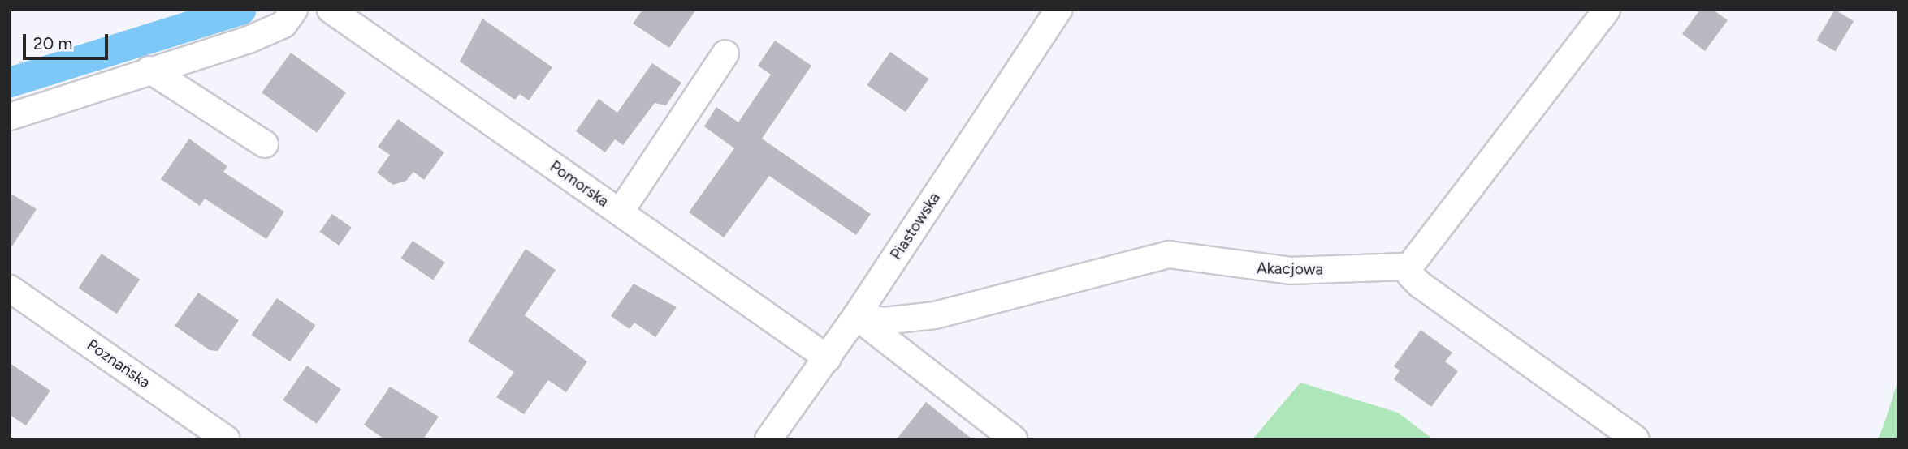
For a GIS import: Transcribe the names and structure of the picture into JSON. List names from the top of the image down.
{
  "streets": {
    "street": [
      "Pomorska",
      "Piastowska",
      "Akacjowa",
      "Poznańska"
    ]
  },
  "crossings": [
    ["Pomorska", "Piastowska"],
    ["Piastowska", "Akacjowa"]
  ],
  "scale_bar": "20 m"
}
